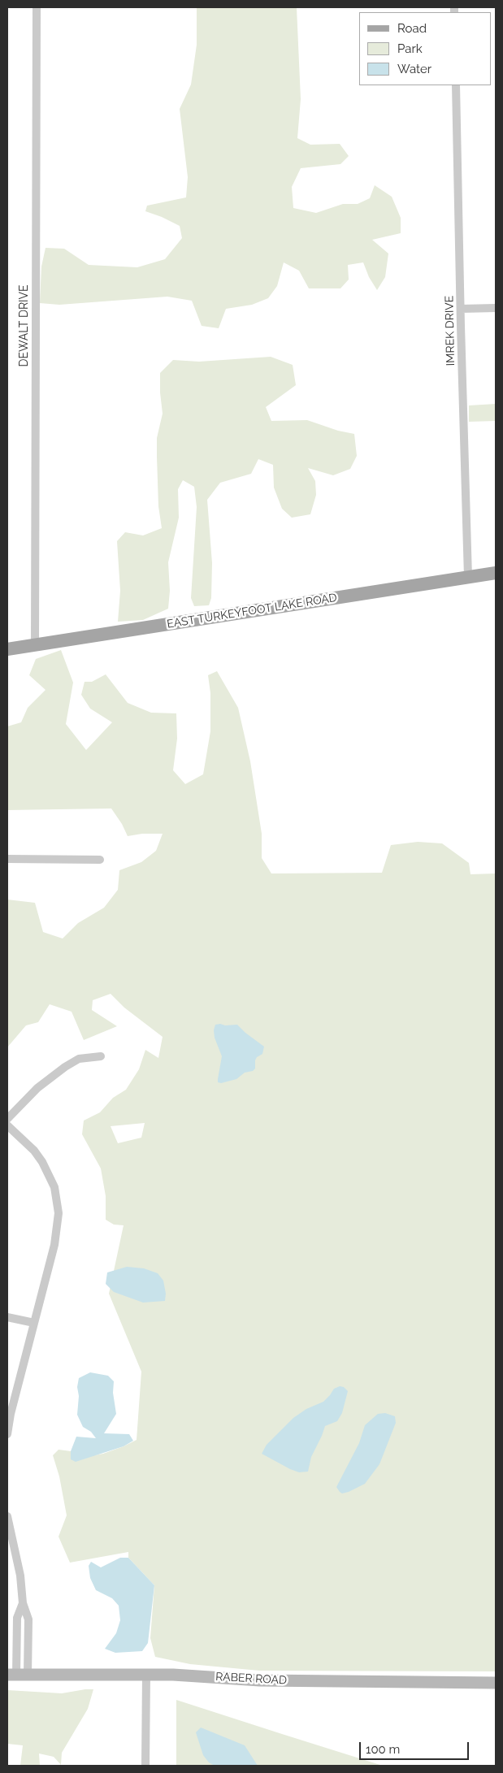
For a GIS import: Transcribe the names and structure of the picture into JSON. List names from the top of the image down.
{
  "streets": {
    "main road": ["EAST TURKEYFOOT LAKE ROAD"],
    "street": ["DEWALT DRIVE", "IMREK DRIVE", "RABER ROAD"]
  },
  "crossings": [
    ["DEWALT DRIVE", "EAST TURKEYFOOT LAKE ROAD"],
    ["IMREK DRIVE", "EAST TURKEYFOOT LAKE ROAD"]
  ],
  "legend": ["Road", "Park", "Water"],
  "scale_bar": "100 m"
}
